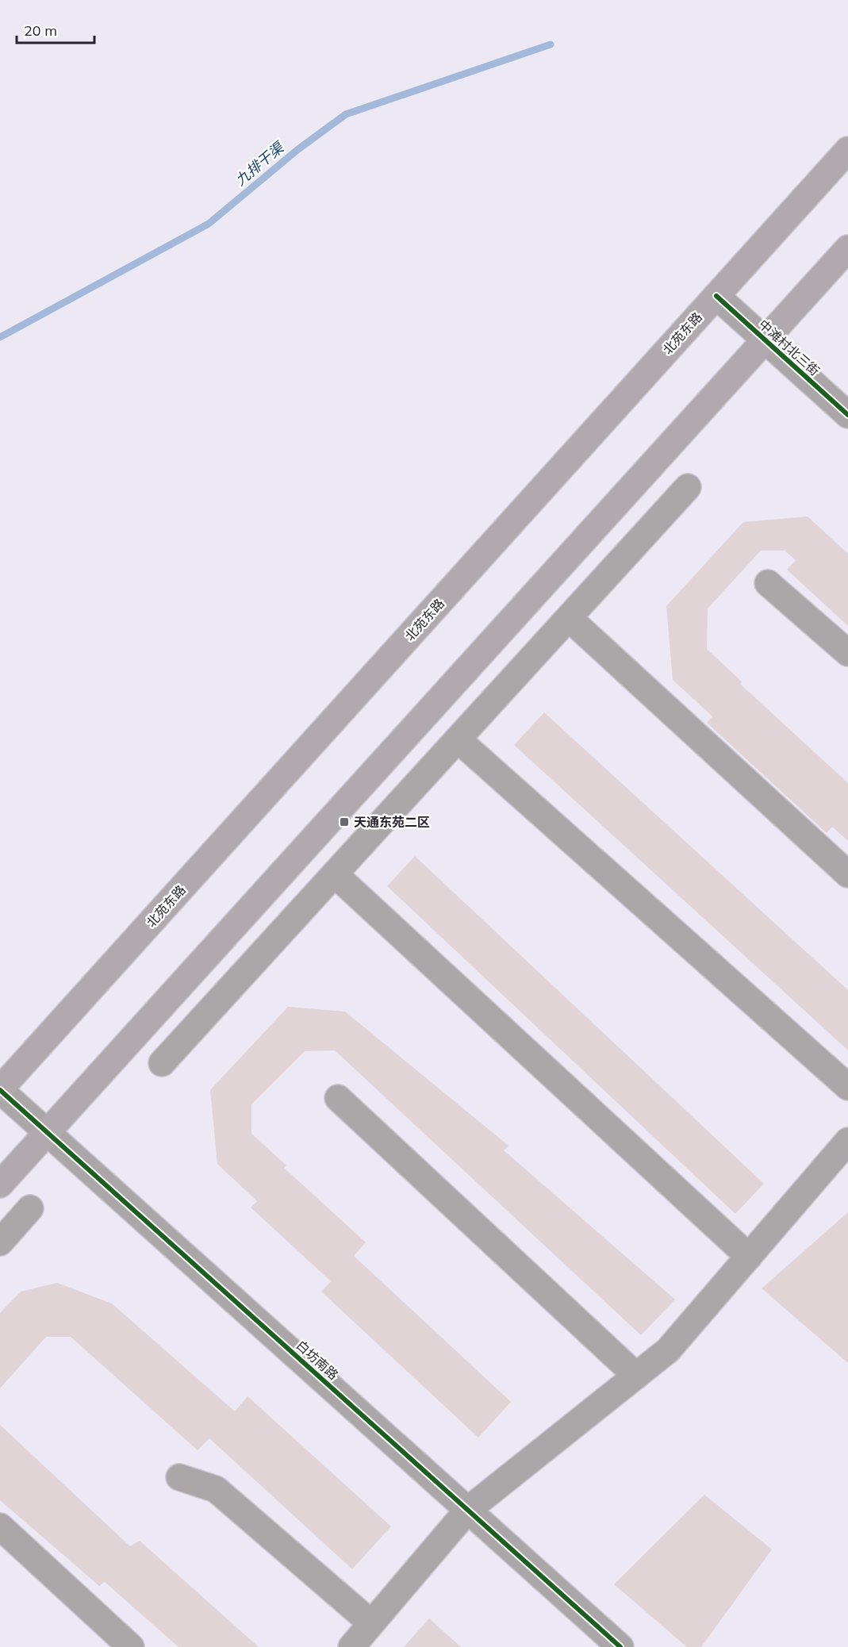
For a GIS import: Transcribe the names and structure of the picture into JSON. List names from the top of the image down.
{
  "streets": {
    "main road": ["北苑东路"],
    "street": ["中滩村北三街", "白坊南路"]
  },
  "crossings": [
    ["北苑东路", "中滩村北三街"],
    ["北苑东路", "白坊南路"]
  ],
  "water": ["九排干渠"],
  "places": {
    "transit": ["天通东苑二区"]
  },
  "scale_bar": "20 m"
}
